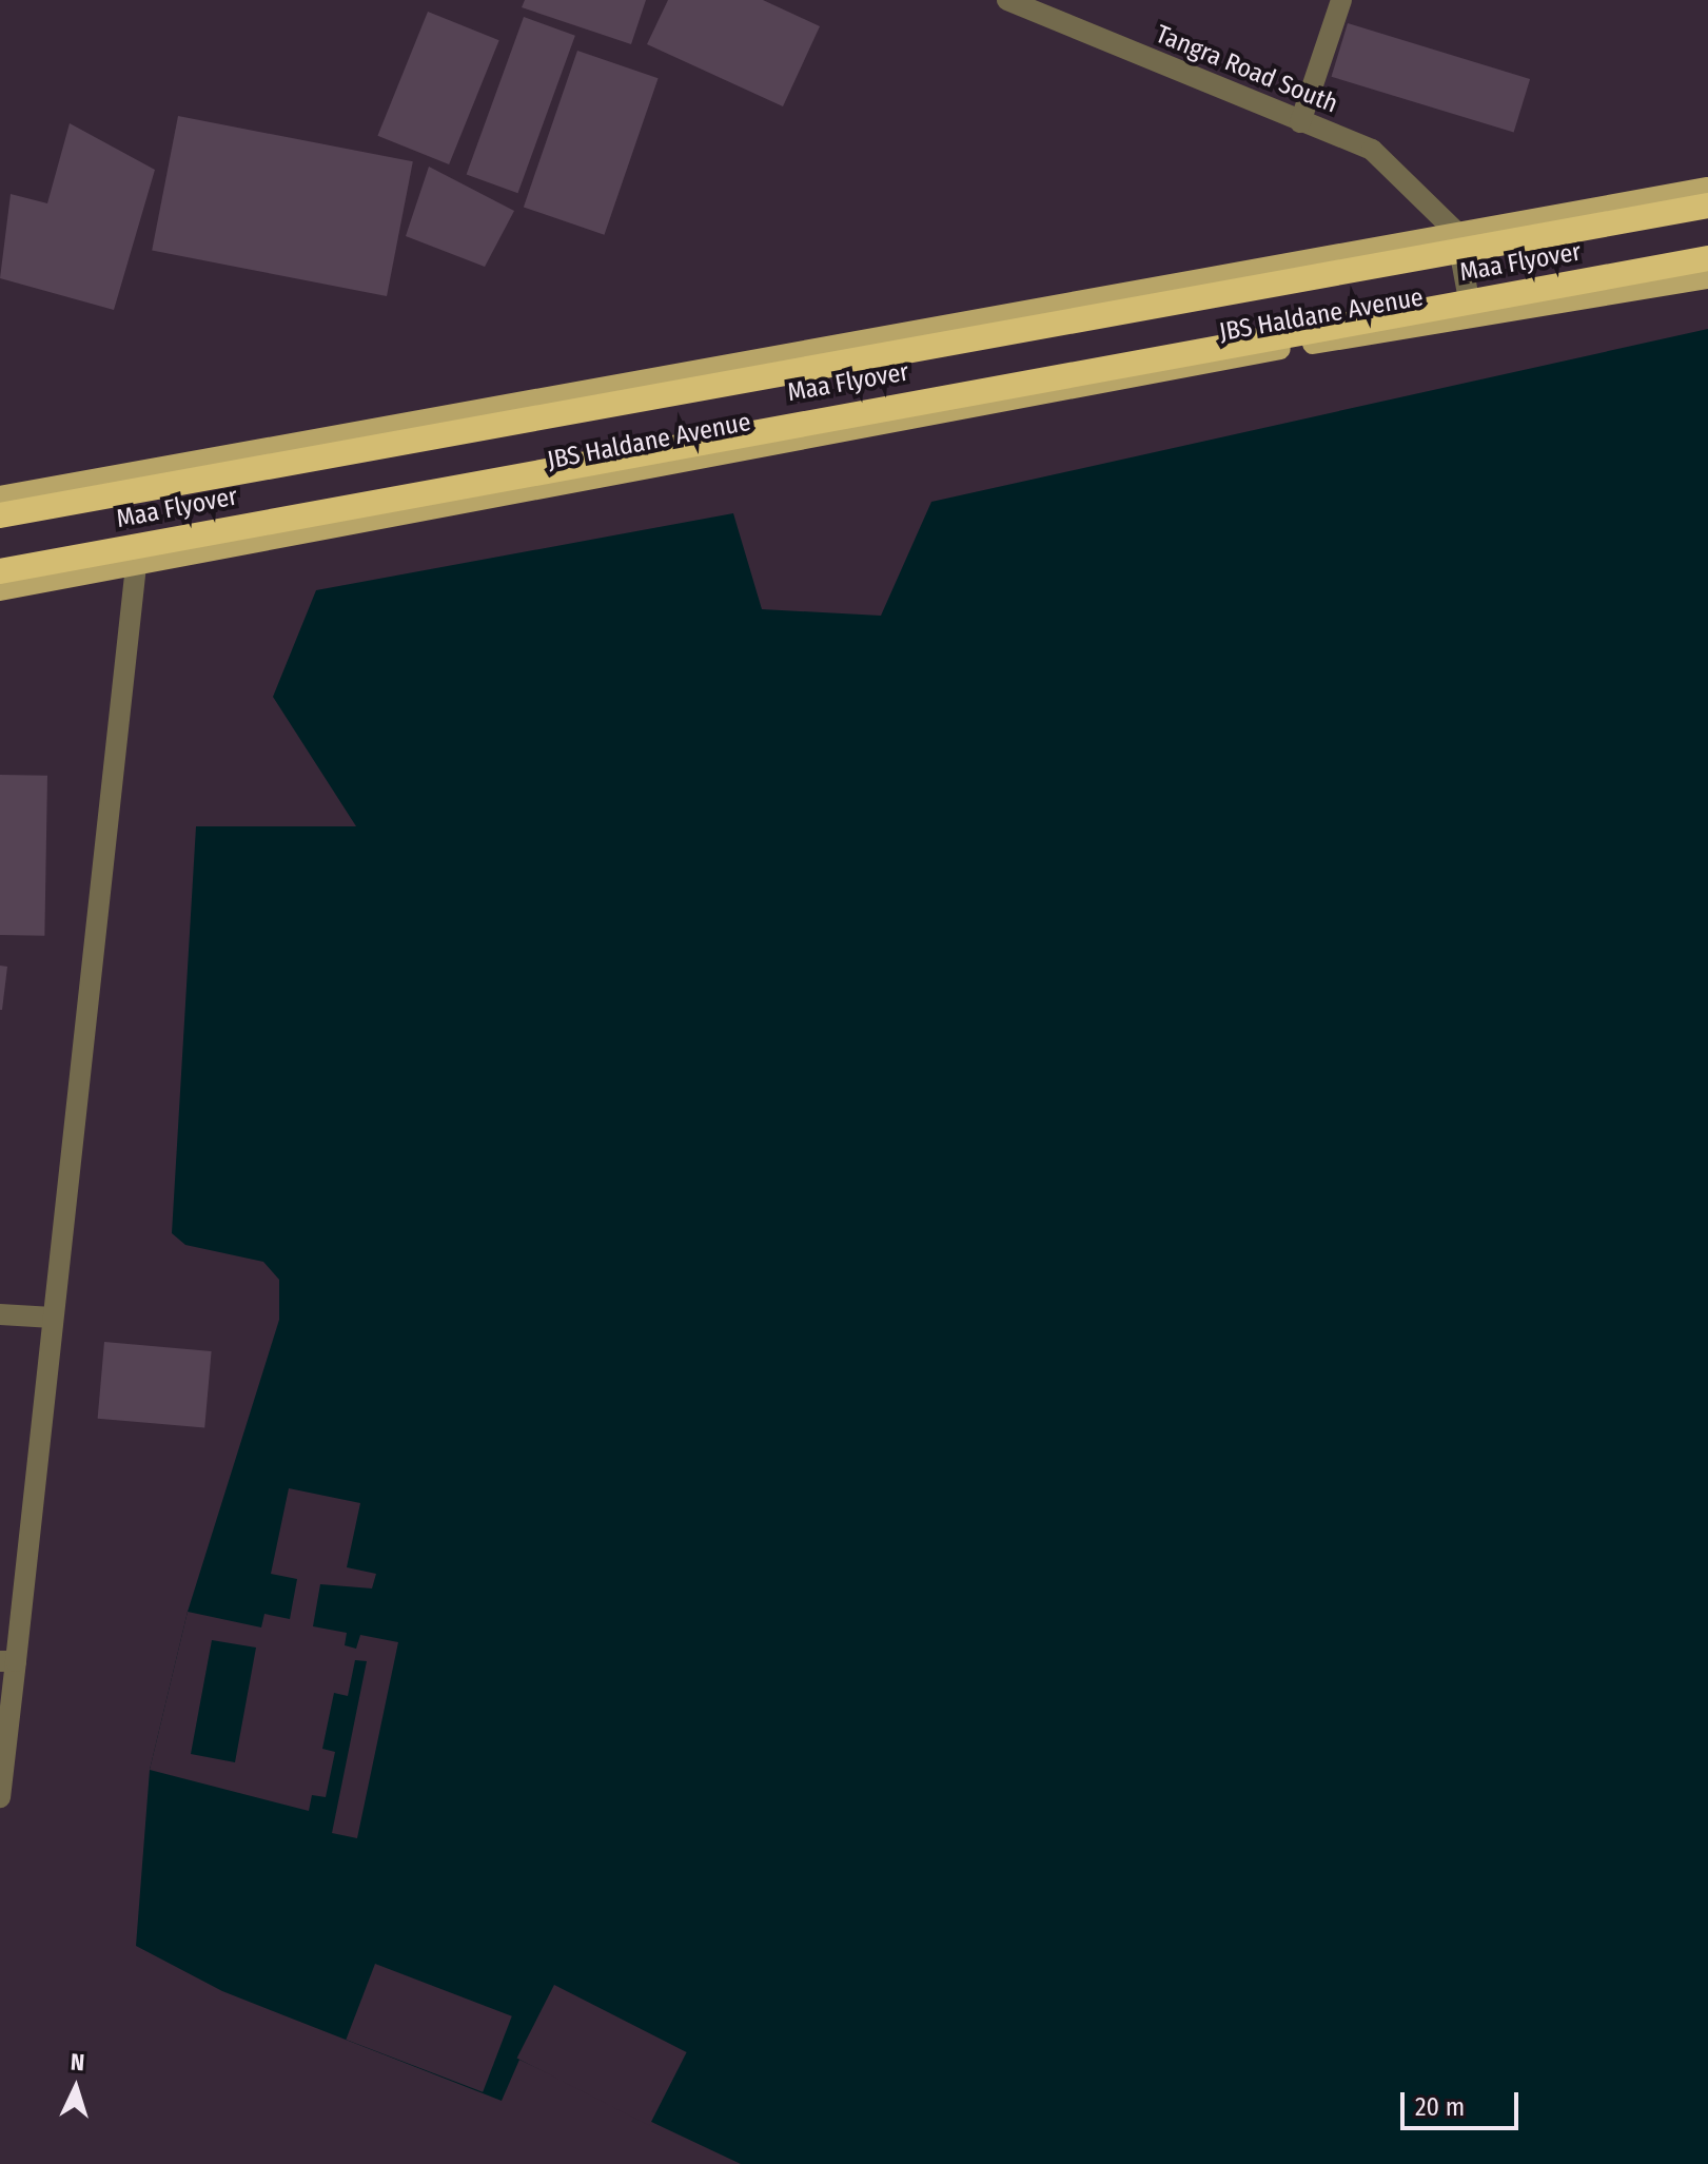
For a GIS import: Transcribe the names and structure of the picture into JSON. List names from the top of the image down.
{
  "streets": {
    "highway": ["Maa Flyover"],
    "main road": ["JBS Haldane Avenue"],
    "street": ["Tangra Road South"]
  },
  "scale_bar": "20 m",
  "north": "top"
}
